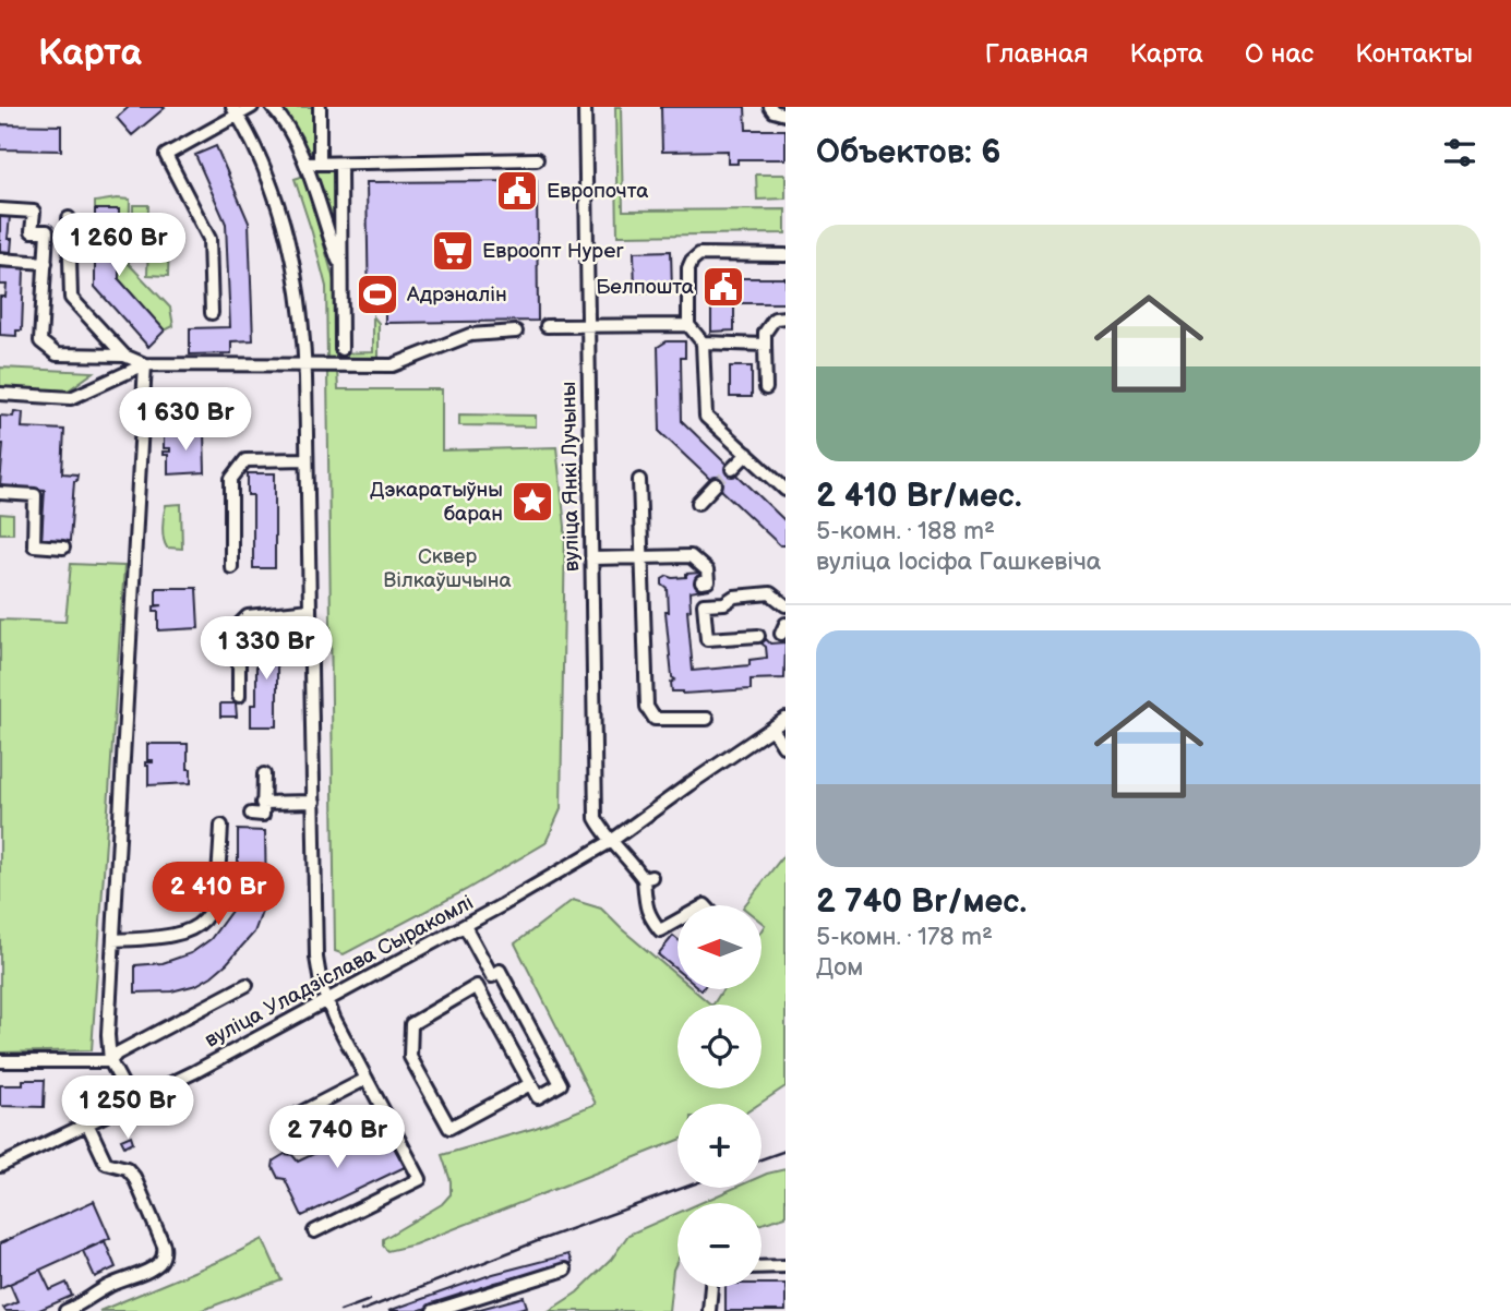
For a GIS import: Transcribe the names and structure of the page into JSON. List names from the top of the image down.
{
  "streets": {
    "street": ["вуліца Янкі Лучыны", "вуліца Уладзіслава Сыракомлі"]
  },
  "crossings": [
    ["вуліца Янкі Лучыны", "вуліца Уладзіслава Сыракомлі"]
  ],
  "parks": ["Сквер Вілкаўшчына"],
  "places": {
    "public building": ["Европочта", "Белпошта"],
    "supermarket": ["Евроопт Hyper"],
    "sports": ["Адрэналін"],
    "place": ["Дэкаратыўны баран"]
  },
  "north": "left",
  "page": {
    "header": "Карта",
    "nav": [
      "Главная",
      "Карта",
      "О нас",
      "Контакты"
    ],
    "heading": "Объектов: 6",
    "list": [
      {
        "name": "2 410 Br/мес.",
        "note": "5-комн. · 188 m² · вуліца Іосіфа Гашкевіча"
      },
      {
        "name": "2 740 Br/мес.",
        "note": "5-комн. · 178 m² · Дом"
      }
    ],
    "price": [
      "1 260 Br",
      "1 630 Br",
      "1 330 Br",
      "2 410 Br",
      "1 250 Br",
      "2 740 Br"
    ],
    "map_buttons": ["+", "−"]
  }
}
